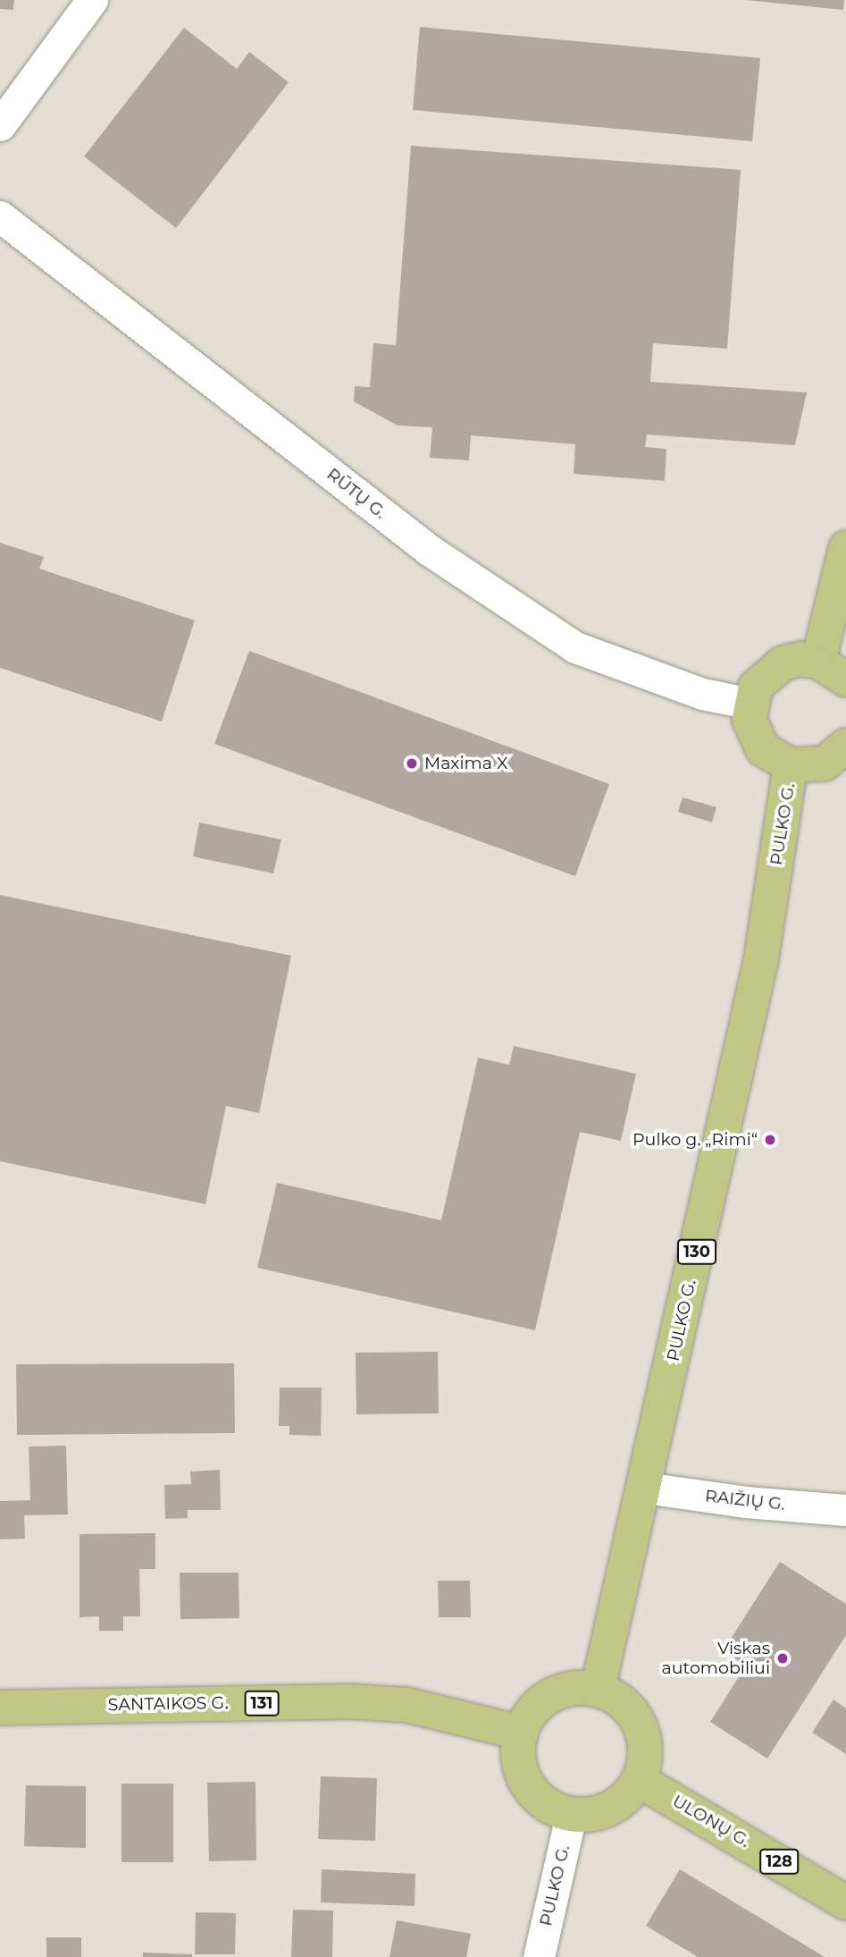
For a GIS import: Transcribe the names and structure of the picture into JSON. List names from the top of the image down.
{
  "streets": {
    "main road": [
      "PULKO G.",
      "130",
      "131",
      "SANTAIKOS G.",
      "ULONŲ G.",
      "128"
    ],
    "street": ["RŪTŲ G.", "RAIŽIŲ G."]
  },
  "crossings": [
    ["PULKO G.", "RAIŽIŲ G."],
    ["PULKO G.", "SANTAIKOS G."],
    ["PULKO G.", "ULONŲ G."],
    ["SANTAIKOS G.", "ULONŲ G."]
  ],
  "places": ["Maxima X", "Pulko g. „Rimi“", "Viskas automobiliui"]
}
